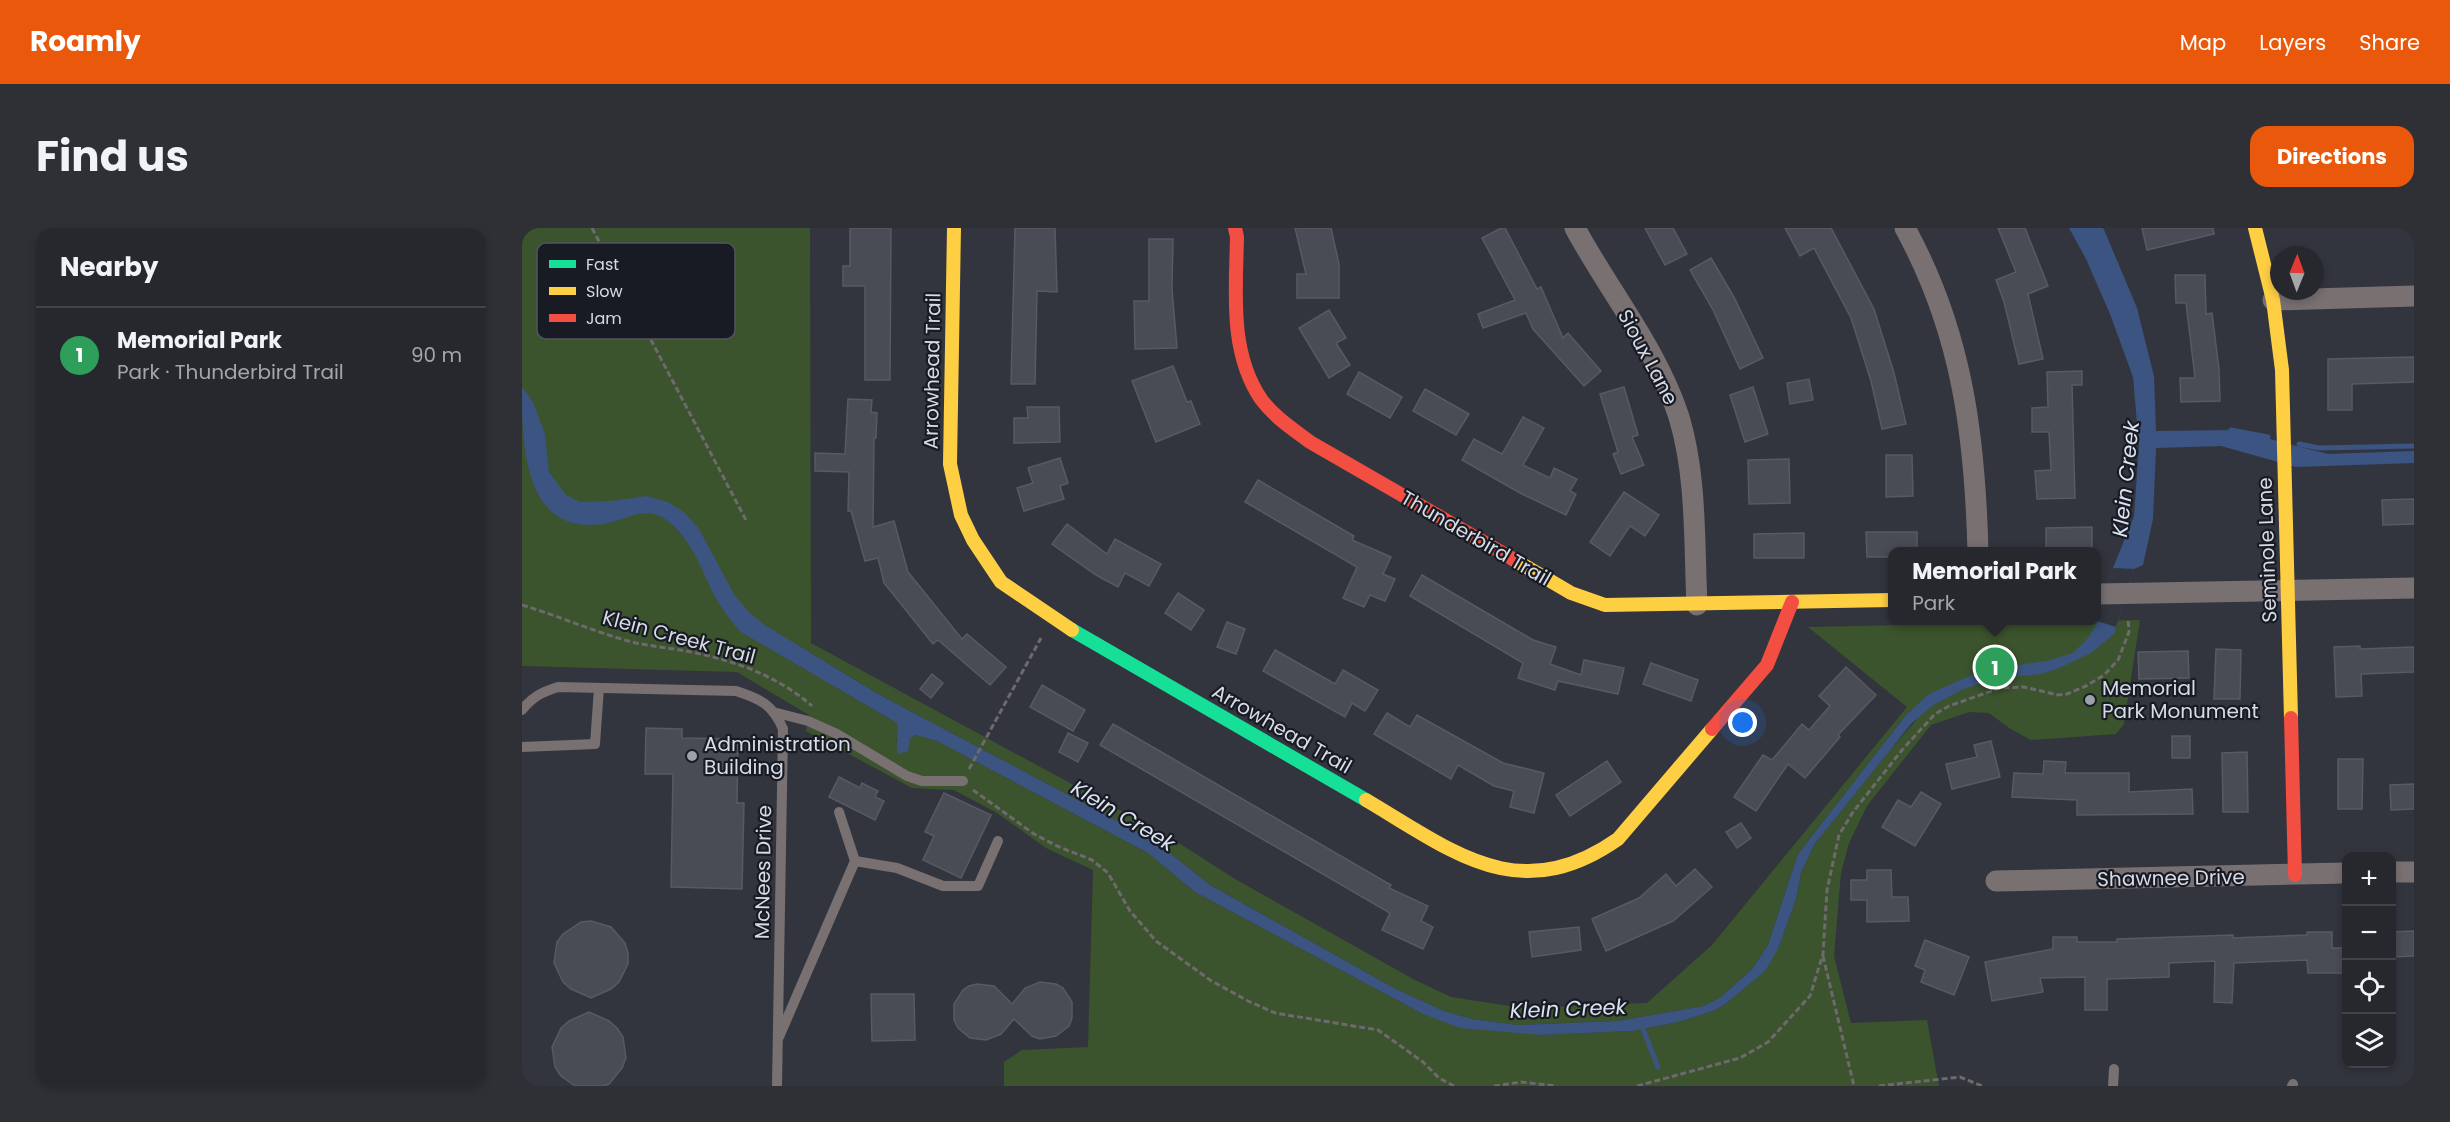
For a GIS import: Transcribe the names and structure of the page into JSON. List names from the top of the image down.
{
  "streets": {
    "street": [
      "Sioux Lane",
      "Arrowhead Trail",
      "Thunderbird Trail",
      "Seminole Lane",
      "Shawnee Drive"
    ],
    "lane": ["McNees Drive"],
    "path": ["Klein Creek Trail"]
  },
  "crossings": [
    ["Sioux Lane", "Thunderbird Trail"],
    ["Arrowhead Trail", "Thunderbird Trail"],
    ["Seminole Lane", "Shawnee Drive"]
  ],
  "water": ["Klein Creek"],
  "places": ["Memorial Park Monument", "Administration Building"],
  "legend": ["Fast", "Slow", "Jam"],
  "north": "top",
  "page": {
    "header": "Roamly",
    "nav": ["Map", "Layers", "Share"],
    "title": "Find us",
    "buttons": "Directions",
    "heading": "Nearby",
    "list": [
      {
        "mark": "1",
        "name": "Memorial Park",
        "note": "Park · Thunderbird Trail",
        "value": "90 m"
      }
    ],
    "popup": ["Memorial Park", "Park"],
    "pins": "1",
    "map_buttons": ["+", "−"]
  }
}
